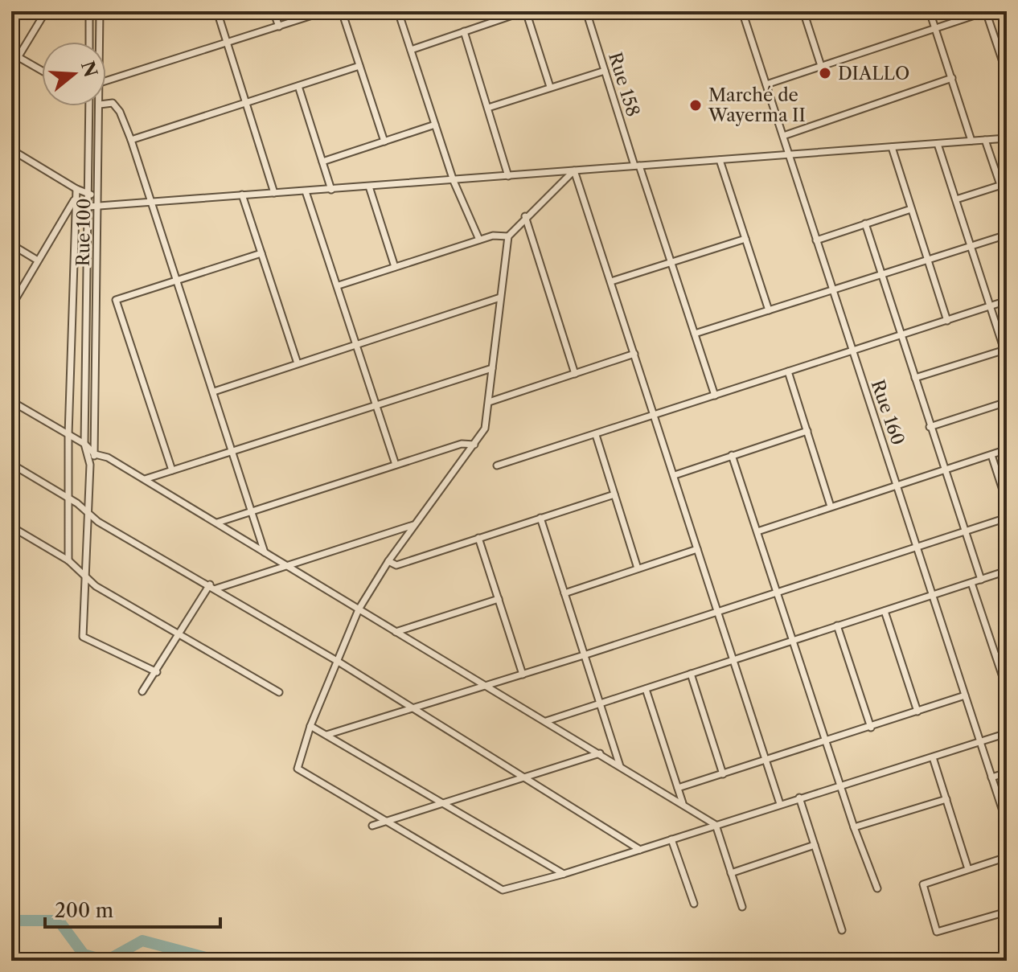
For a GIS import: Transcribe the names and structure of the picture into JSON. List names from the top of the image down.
{
  "streets": {
    "street": ["Rue 158", "Rue 100", "Rue 160"]
  },
  "places": ["DIALLO", "Marché de Wayerma II"],
  "scale_bar": "200 m",
  "north": "right"
}
